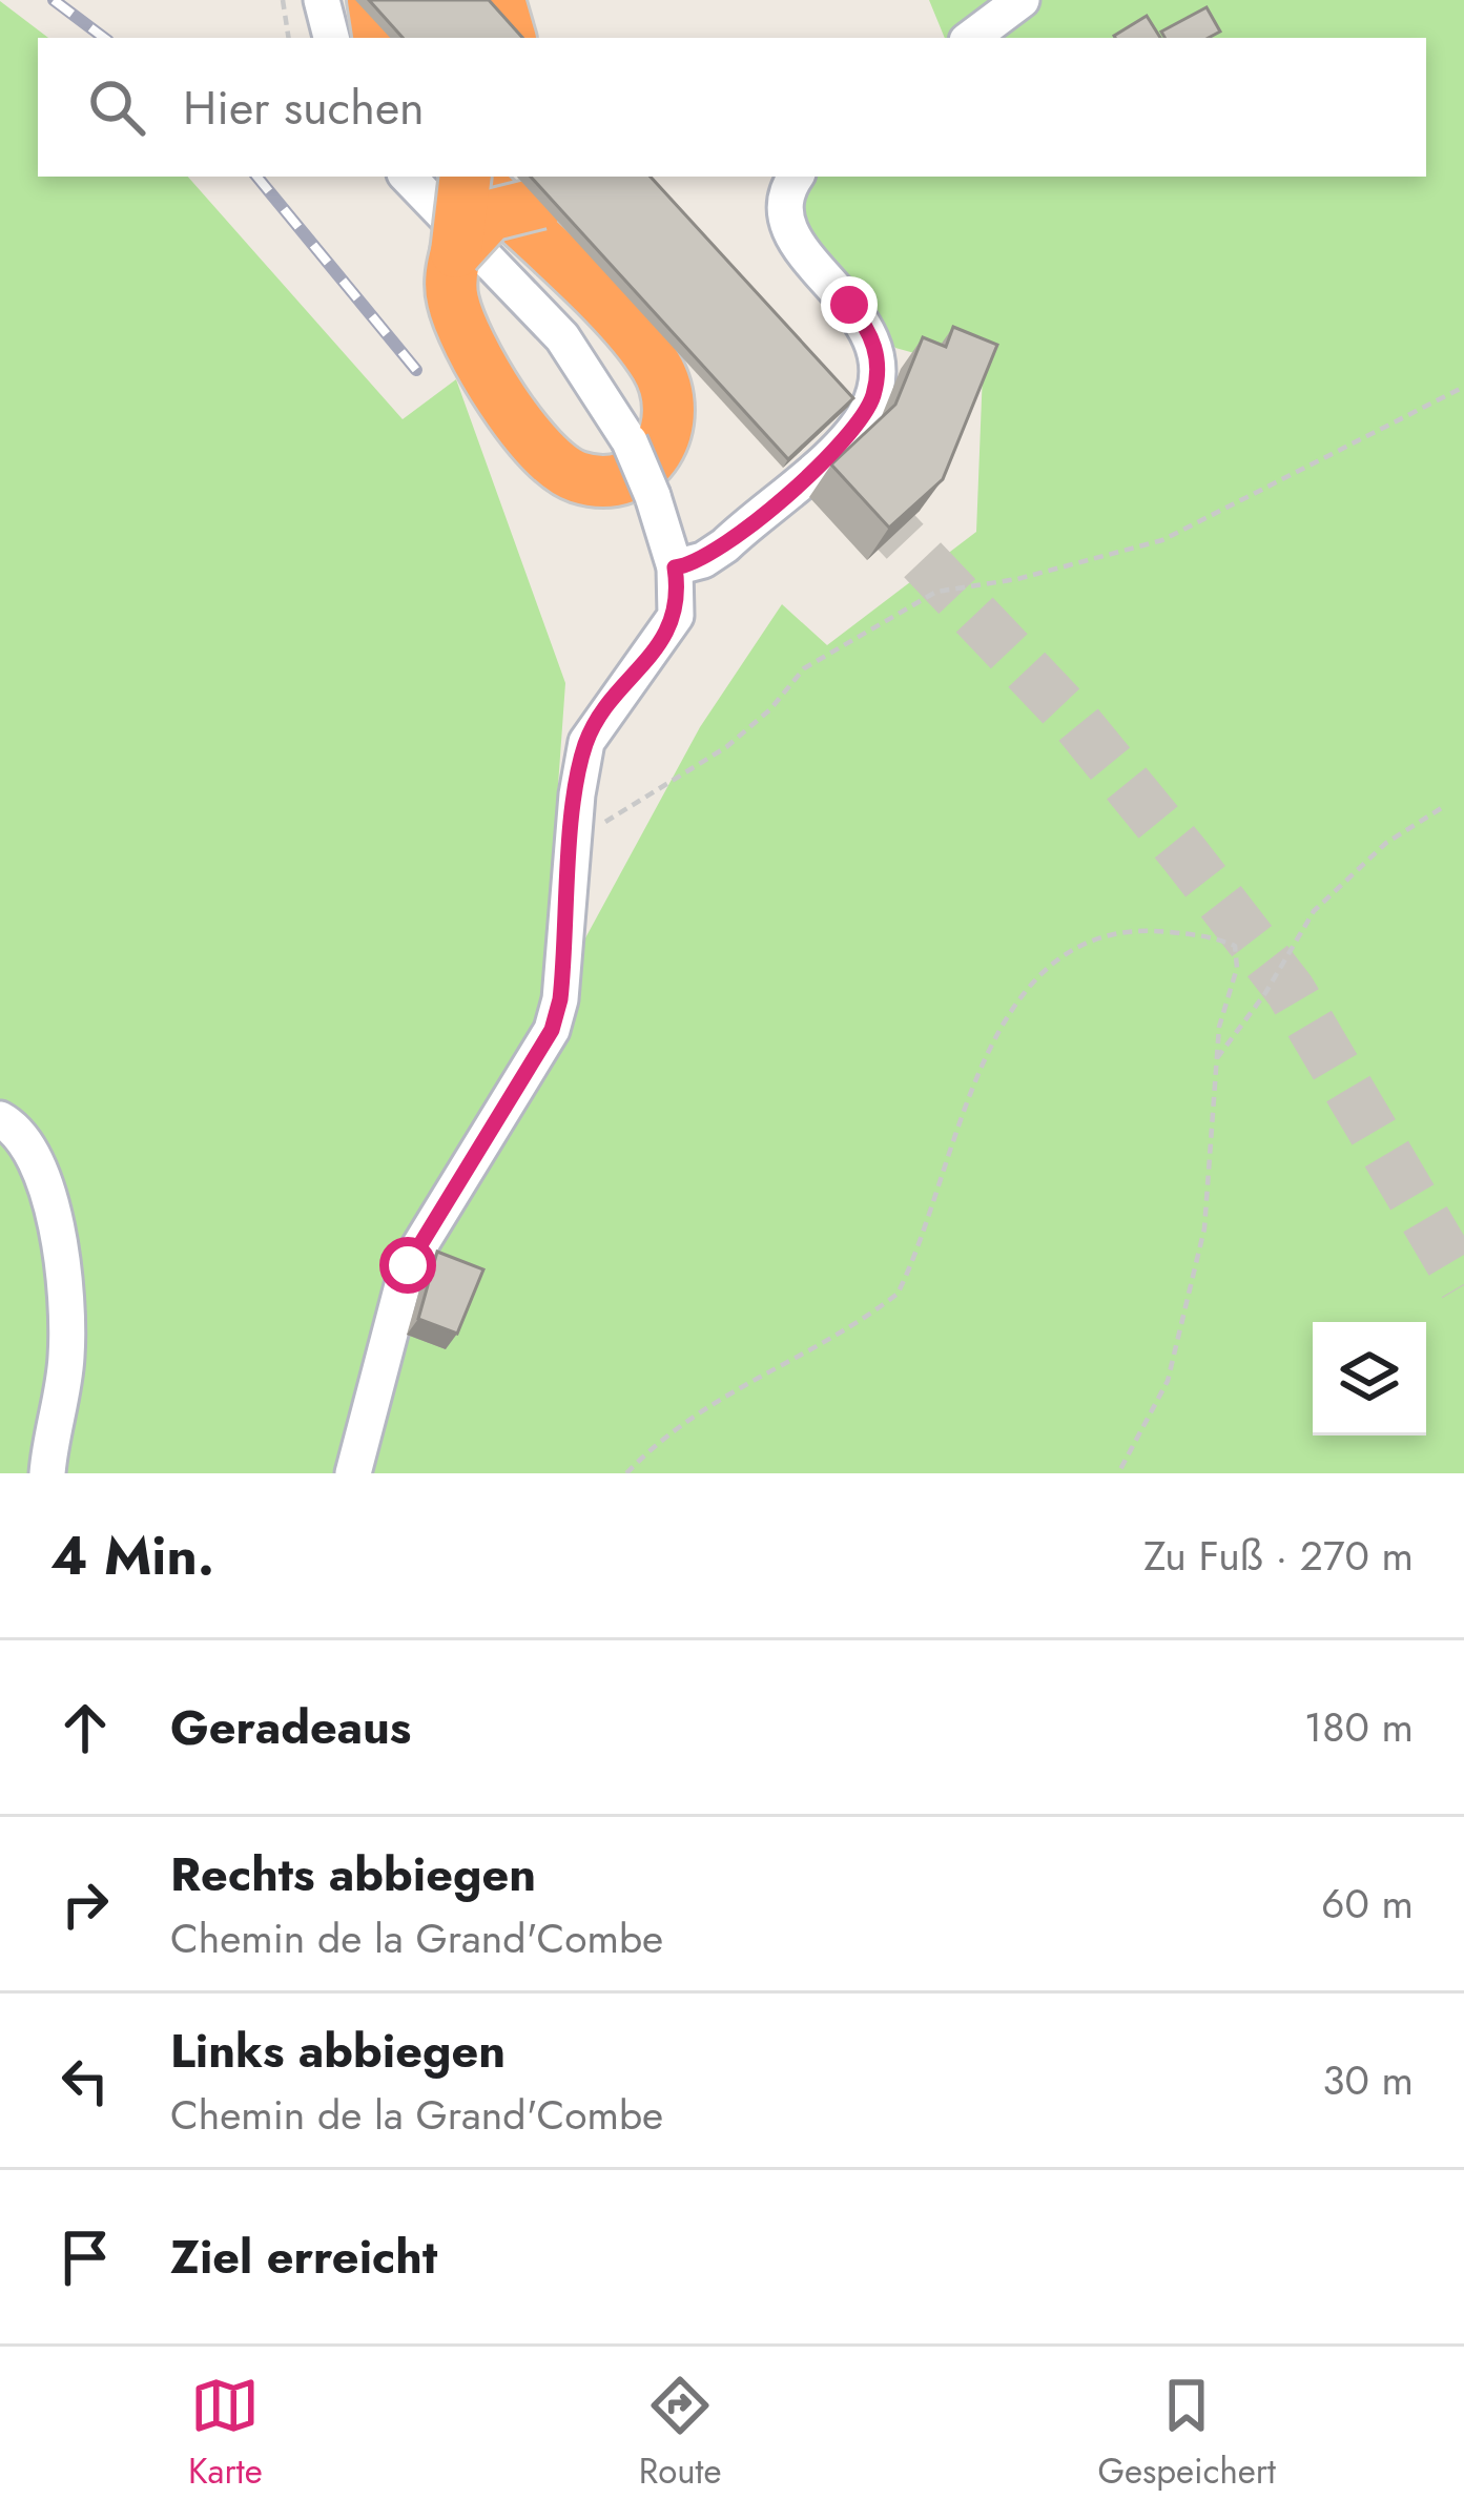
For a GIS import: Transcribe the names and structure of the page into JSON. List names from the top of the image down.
{
  "page": {
    "search": "Hier suchen",
    "heading": ["4 Min.", "Zu Fuß · 270 m"],
    "list": [
      ["Geradeaus", "180 m"],
      ["Rechts abbiegen", "Chemin de la Grand'Combe", "60 m"],
      ["Links abbiegen", "Chemin de la Grand'Combe", "30 m"],
      "Ziel erreicht"
    ],
    "nav": ["Karte", "Route", "Gespeichert"]
  }
}
